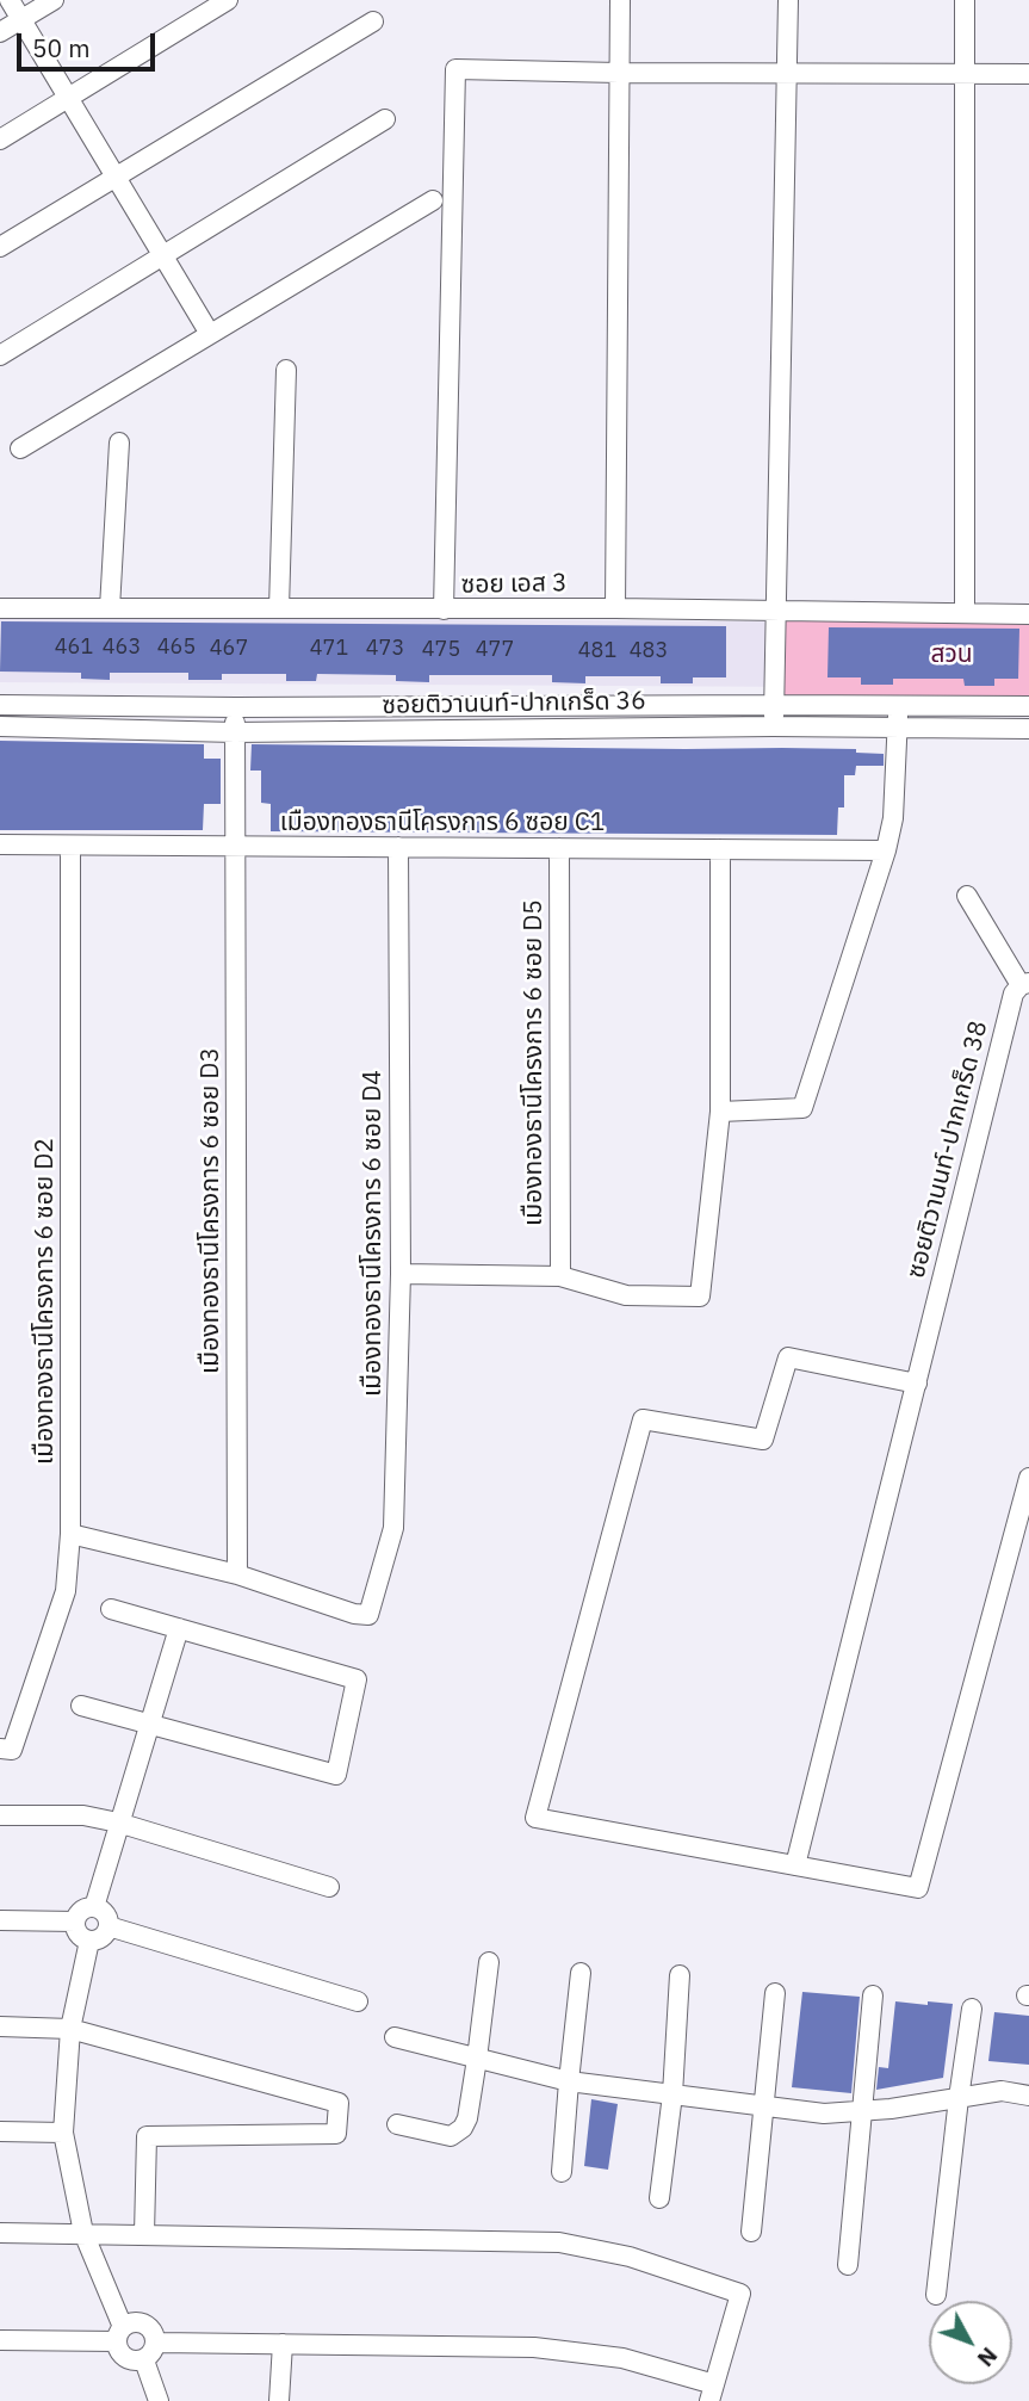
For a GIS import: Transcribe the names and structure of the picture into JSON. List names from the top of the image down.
{
  "streets": {
    "street": [
      "ซอย เอส 3",
      "ซอยติวานนท์-ปากเกร็ด 36",
      "เมืองทองธานีโครงการ 6 ซอย C1",
      "เมืองทองธานีโครงการ 6 ซอย D5",
      "ซอยติวานนท์-ปากเกร็ด 38",
      "เมืองทองธานีโครงการ 6 ซอย D3",
      "เมืองทองธานีโครงการ 6 ซอย D4",
      "เมืองทองธานีโครงการ 6 ซอย D2"
    ]
  },
  "crossings": [
    ["ซอยติวานนท์-ปากเกร็ด 36", "เมืองทองธานีโครงการ 6 ซอย D3"],
    ["เมืองทองธานีโครงการ 6 ซอย C1", "เมืองทองธานีโครงการ 6 ซอย D5"],
    ["เมืองทองธานีโครงการ 6 ซอย C1", "เมืองทองธานีโครงการ 6 ซอย D3"],
    ["เมืองทองธานีโครงการ 6 ซอย C1", "เมืองทองธานีโครงการ 6 ซอย D4"],
    ["เมืองทองธานีโครงการ 6 ซอย C1", "เมืองทองธานีโครงการ 6 ซอย D2"],
    ["เมืองทองธานีโครงการ 6 ซอย D3", "เมืองทองธานีโครงการ 6 ซอย D4"]
  ],
  "parks": ["สวน"],
  "house_numbers": [
    "461",
    "463",
    "465",
    "467",
    "471",
    "473",
    "475",
    "477",
    "481",
    "483"
  ],
  "scale_bar": "50 m",
  "north": "bottom right"
}
